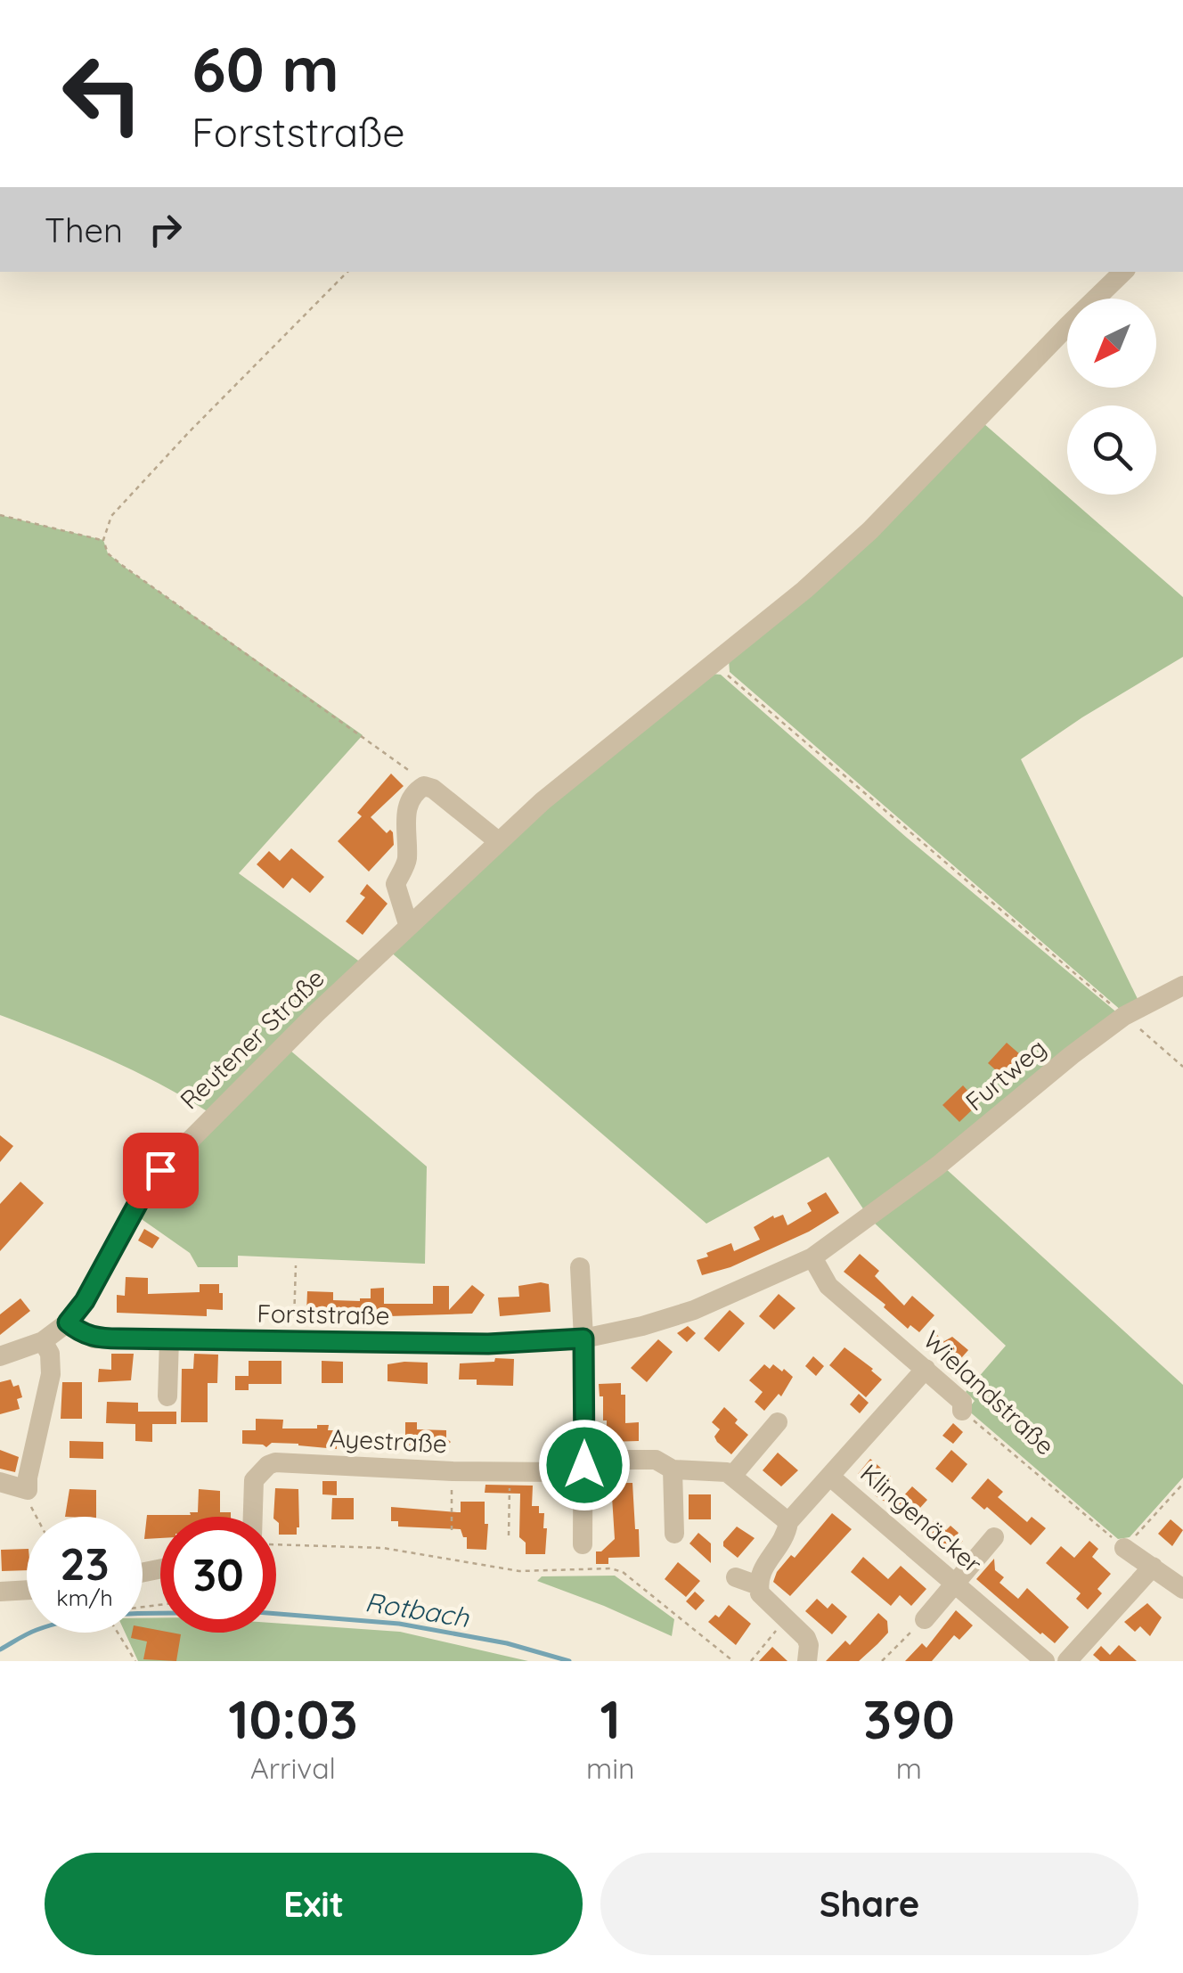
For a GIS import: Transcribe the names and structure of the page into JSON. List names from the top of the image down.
{
  "streets": {
    "street": [
      "Reutener Straße",
      "Furtweg",
      "Forststraße",
      "Wielandstraße",
      "Ayestraße",
      "Klingenäcker"
    ]
  },
  "crossings": [
    ["Reutener Straße", "Forststraße"],
    ["Furtweg", "Forststraße"],
    ["Forststraße", "Wielandstraße"],
    ["Wielandstraße", "Klingenäcker"]
  ],
  "water": ["Rotbach"],
  "north": "bottom left",
  "page": {
    "turn": ["60 m", "Forststraße"],
    "then": "Then",
    "speed": "23 km/h",
    "limit": "30",
    "eta": [
      "10:03",
      "Arrival",
      "1",
      "min",
      "390",
      "m"
    ],
    "buttons": ["Exit", "Share"]
  }
}
